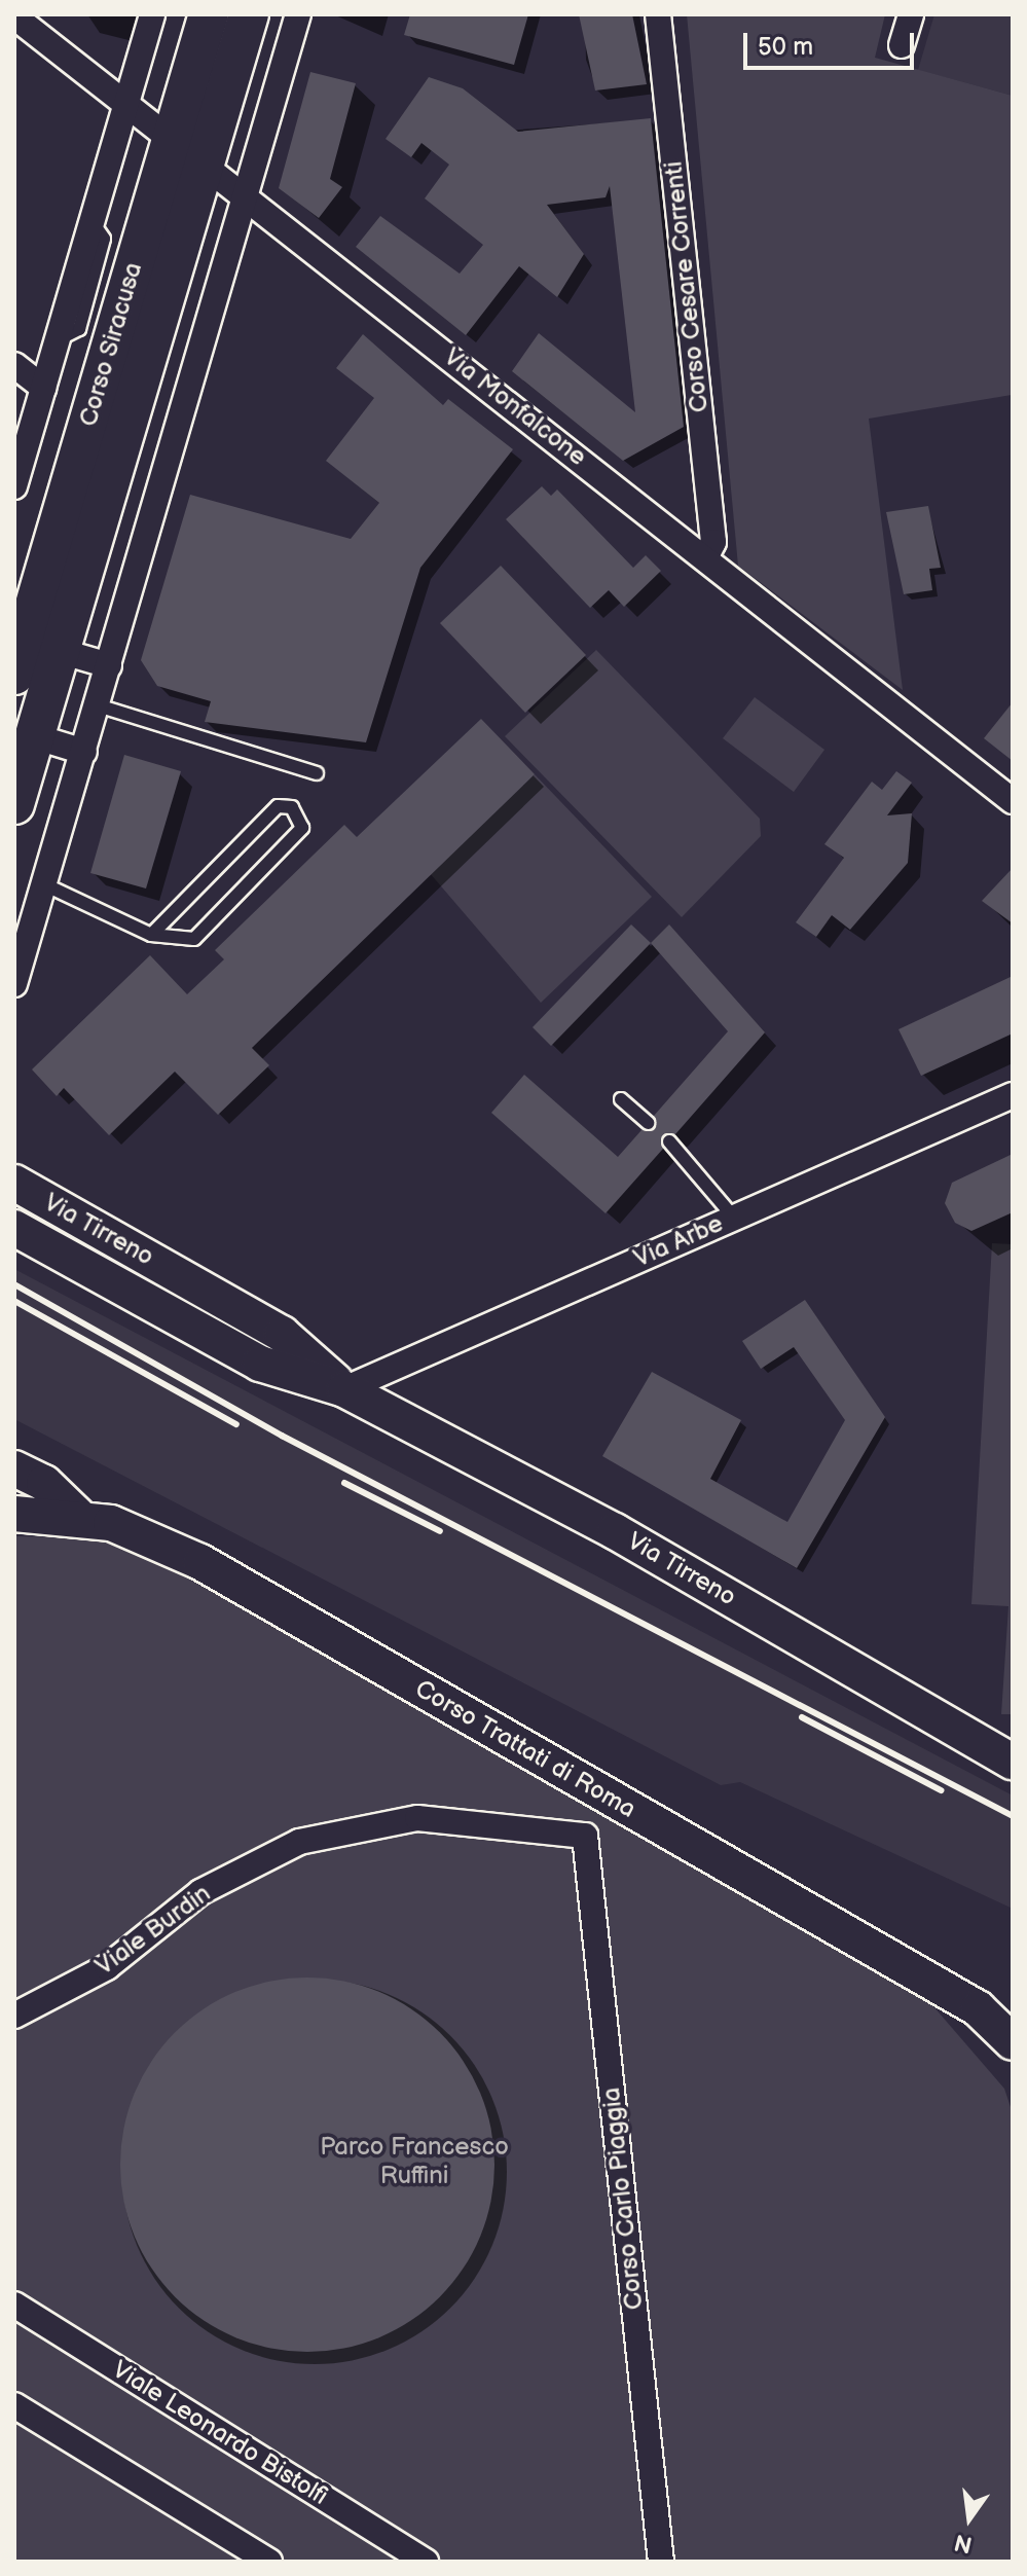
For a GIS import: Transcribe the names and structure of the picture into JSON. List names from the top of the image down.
{
  "streets": {
    "main road": ["Corso Siracusa"],
    "street": [
      "Corso Cesare Correnti",
      "Via Monfalcone",
      "Via Tirreno",
      "Via Arbe",
      "Corso Trattati di Roma",
      "Viale Burdin",
      "Corso Carlo Piaggia",
      "Viale Leonardo Bistolfi"
    ]
  },
  "crossings": [
    ["Corso Cesare Correnti", "Via Monfalcone"],
    ["Corso Siracusa", "Via Monfalcone"],
    ["Via Tirreno", "Via Arbe"],
    ["Viale Burdin", "Corso Carlo Piaggia"]
  ],
  "parks": ["Parco Francesco Ruffini"],
  "scale_bar": "50 m",
  "north": "bottom"
}
